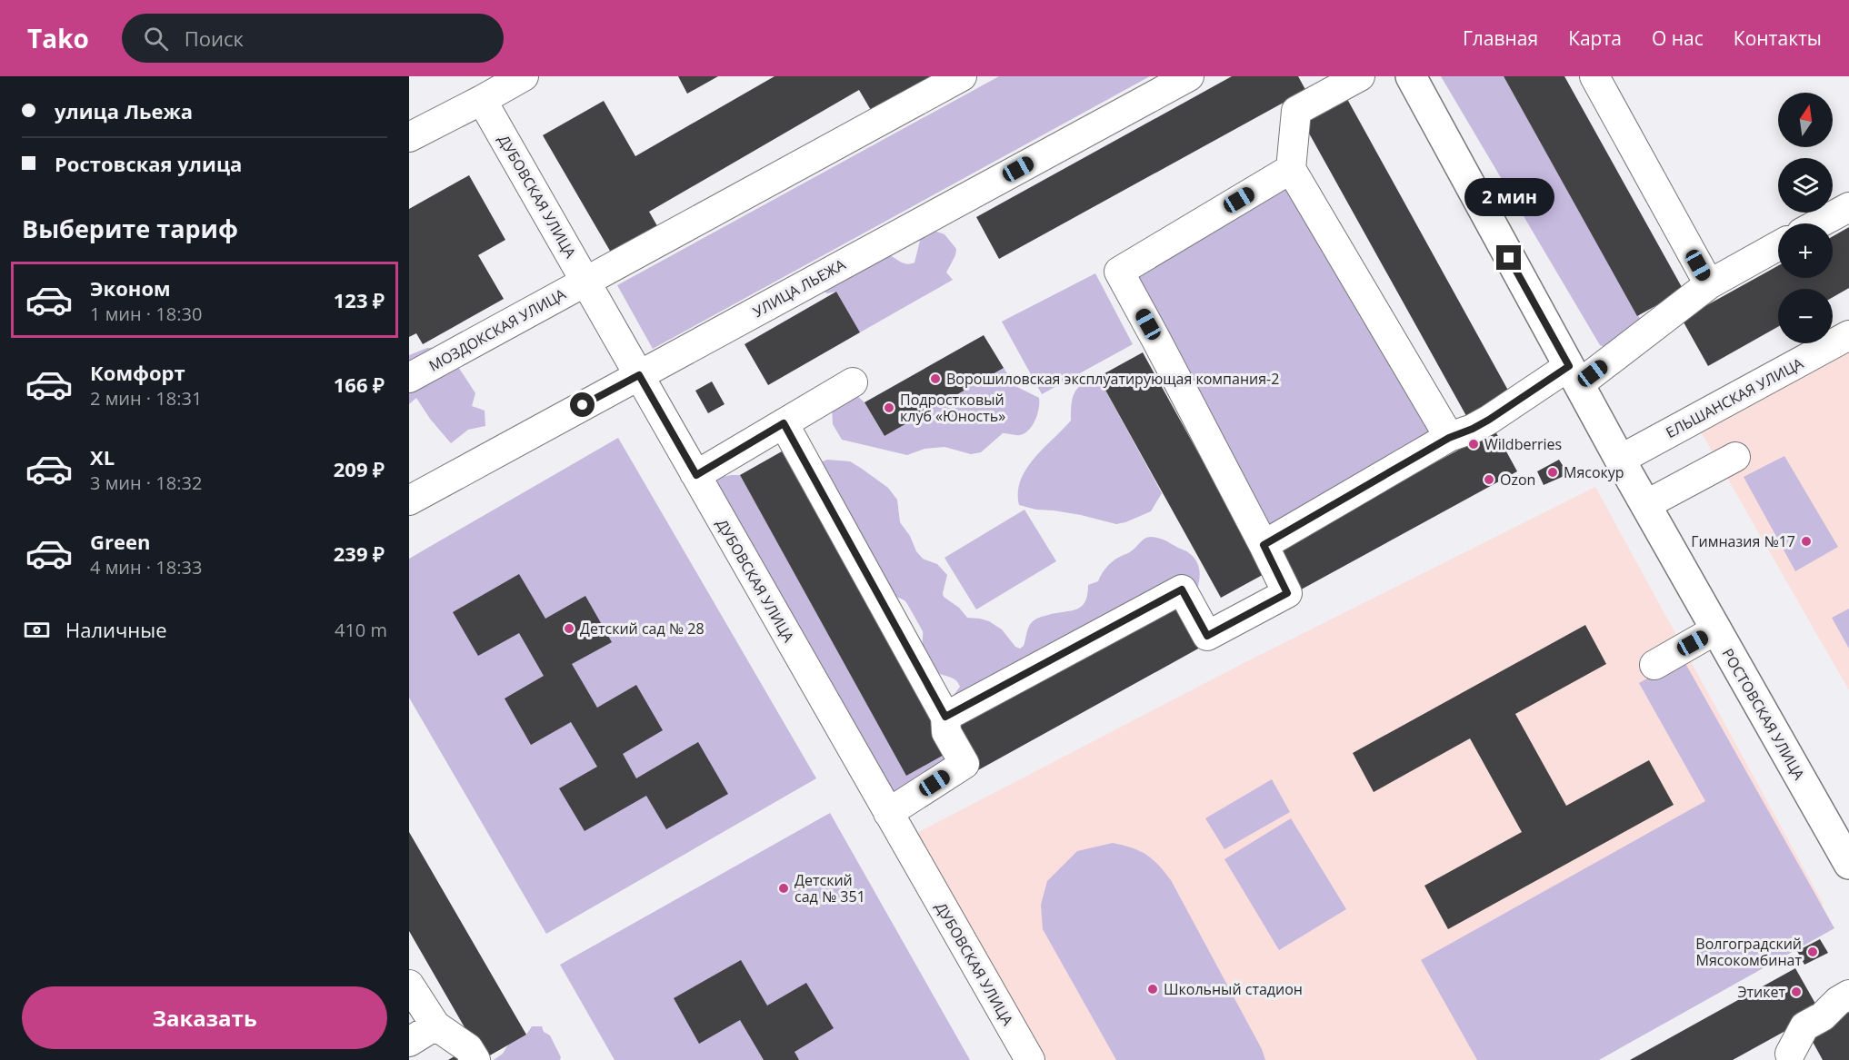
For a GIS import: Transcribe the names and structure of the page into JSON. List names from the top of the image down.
{
  "streets": {
    "main road": ["РОСТОВСКАЯ УЛИЦА"],
    "street": [
      "ДУБОВСКАЯ УЛИЦА",
      "УЛИЦА ЛЬЕЖА",
      "МОЗДОКСКАЯ УЛИЦА",
      "ЕЛЬШАНСКАЯ УЛИЦА"
    ]
  },
  "crossings": [
    ["ДУБОВСКАЯ УЛИЦА", "УЛИЦА ЛЬЕЖА"],
    ["ДУБОВСКАЯ УЛИЦА", "МОЗДОКСКАЯ УЛИЦА"],
    ["ЕЛЬШАНСКАЯ УЛИЦА", "РОСТОВСКАЯ УЛИЦА"]
  ],
  "places": [
    "Ворошиловская эксплуатирующая компания-2",
    "Подростковый клуб «Юность»",
    "Wildberries",
    "Мясокур",
    "Ozon",
    "Гимназия №17",
    "Детский сад № 28",
    "Детский сад № 351",
    "Волгоградский Мясокомбинат",
    "Школьный стадион",
    "Этикет"
  ],
  "north": "top",
  "page": {
    "header": "Tako",
    "search": "Поиск",
    "nav": [
      "Главная",
      "Карта",
      "О нас",
      "Контакты"
    ],
    "banner": ["улица Льежа", "Ростовская улица"],
    "map_buttons": ["+", "−"],
    "bubble": "2 мин",
    "heading": "Выберите тариф",
    "list": [
      {
        "name": "Эконом",
        "note": "1 мин · 18:30",
        "value": "123 ₽"
      },
      {
        "name": "Комфорт",
        "note": "2 мин · 18:31",
        "value": "166 ₽"
      },
      {
        "name": "XL",
        "note": "3 мин · 18:32",
        "value": "209 ₽"
      },
      {
        "name": "Green",
        "note": "4 мин · 18:33",
        "value": "239 ₽"
      }
    ],
    "pay": ["Наличные", "410 m"],
    "buttons": "Заказать"
  }
}
